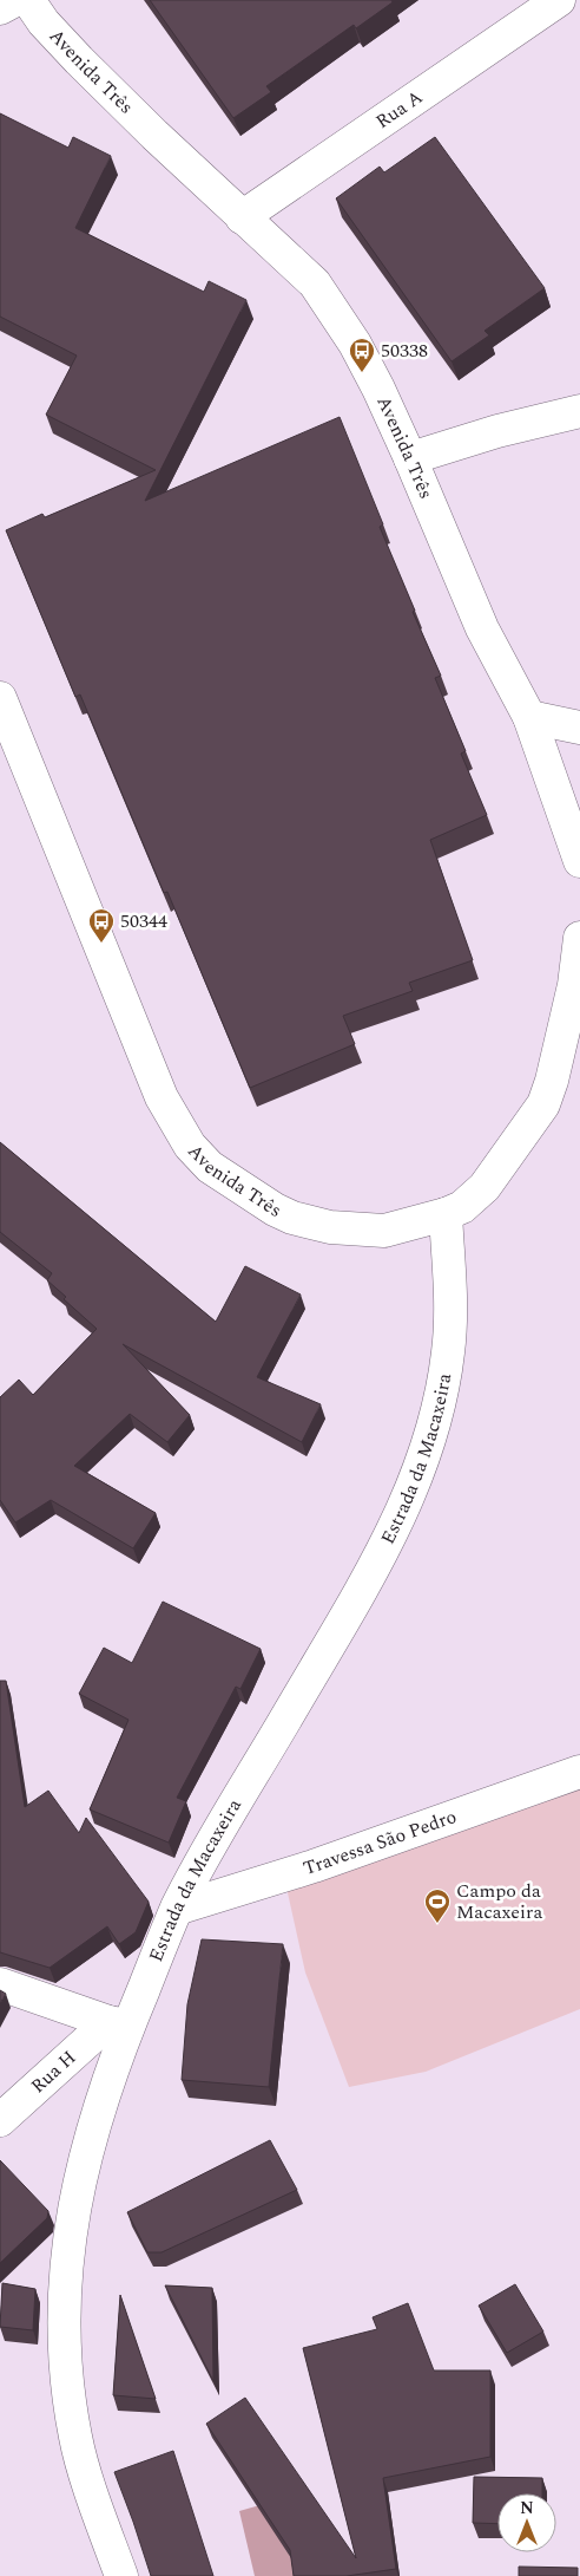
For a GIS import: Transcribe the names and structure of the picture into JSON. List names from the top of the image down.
{
  "streets": {
    "street": [
      "Avenida Três",
      "Rua A",
      "Estrada da Macaxeira",
      "Travessa São Pedro",
      "Rua H"
    ]
  },
  "crossings": [
    ["Avenida Três", "Rua A"],
    ["Avenida Três", "Estrada da Macaxeira"],
    ["Estrada da Macaxeira", "Travessa São Pedro"],
    ["Estrada da Macaxeira", "Rua H"]
  ],
  "places": {
    "bus stop": ["50338", "50344"],
    "sports": ["Campo da Macaxeira"]
  },
  "north": "top"
}
